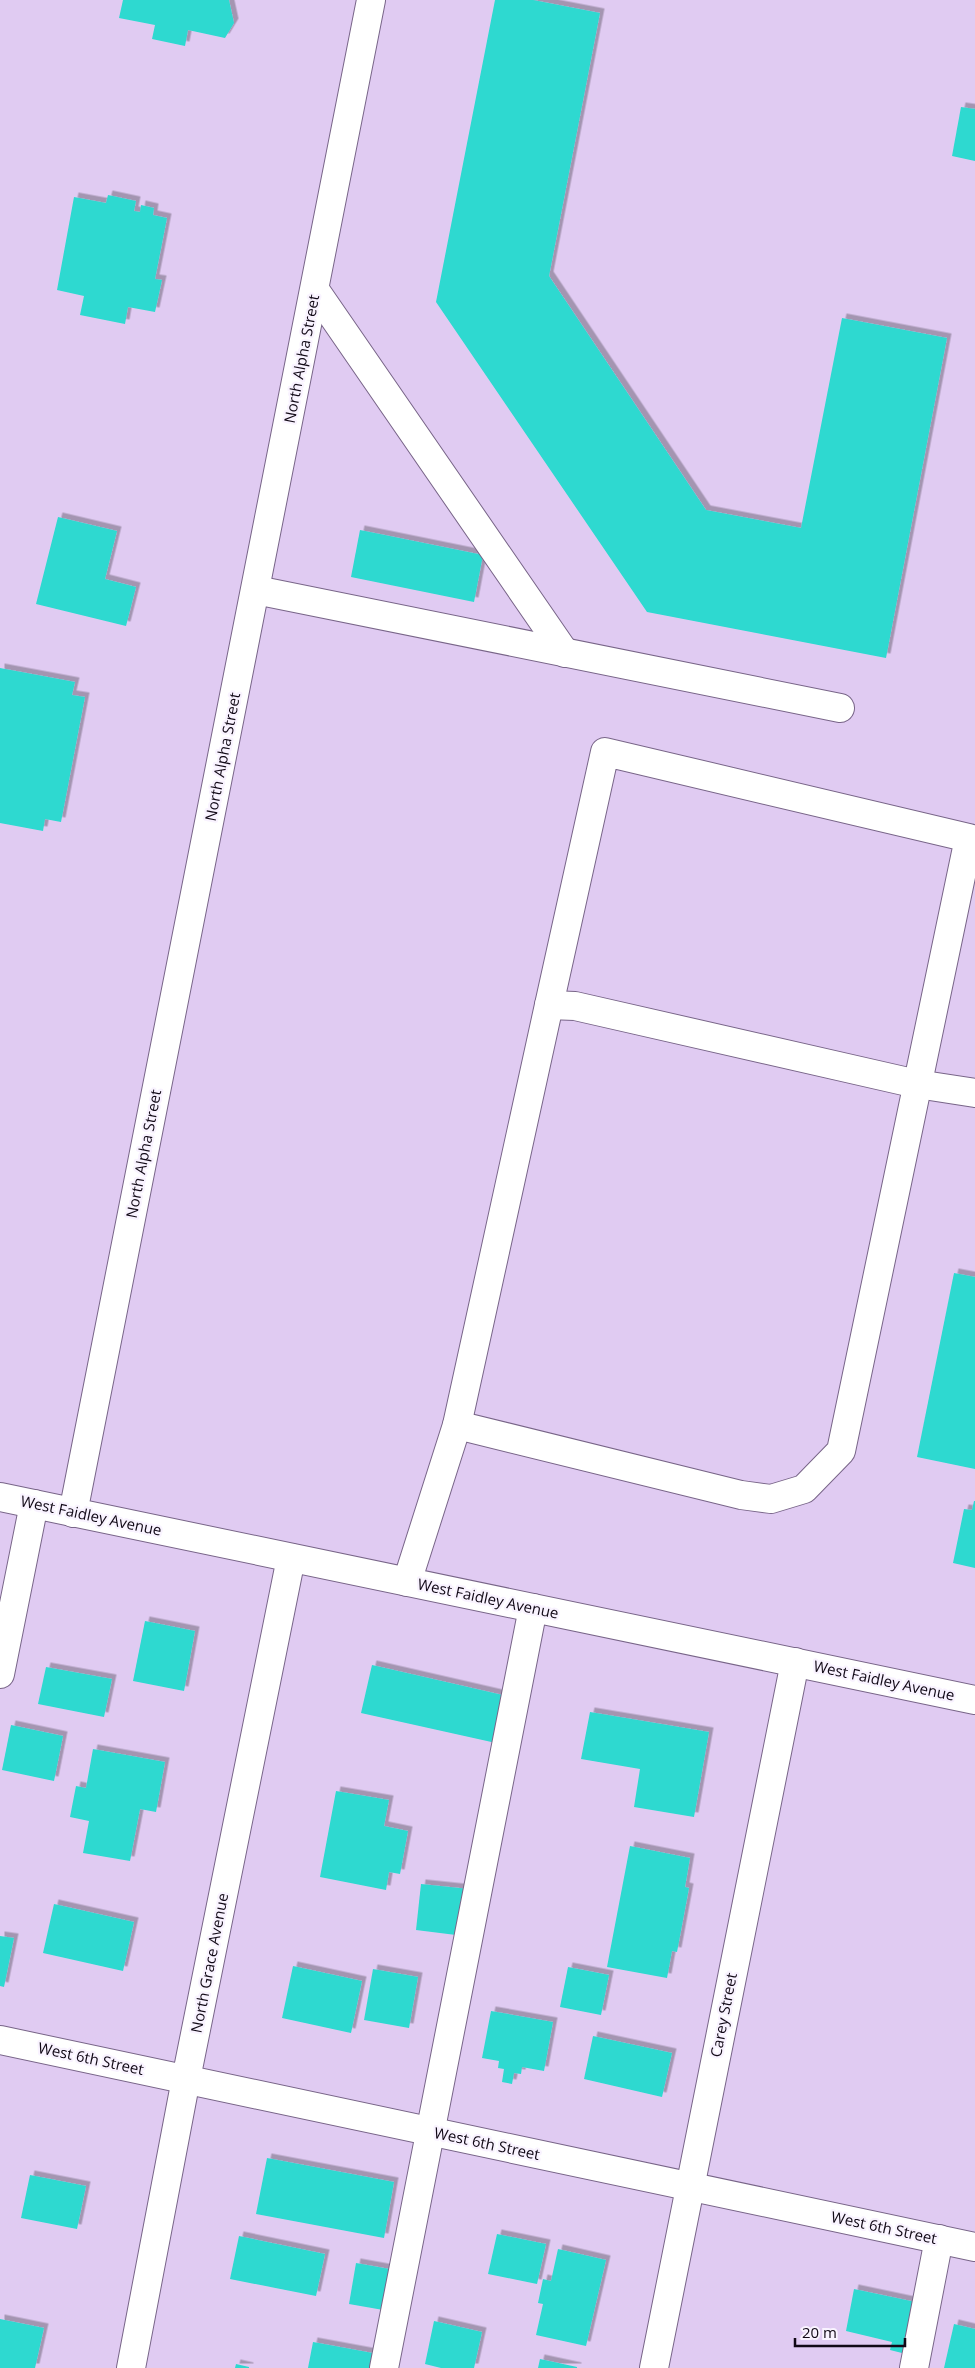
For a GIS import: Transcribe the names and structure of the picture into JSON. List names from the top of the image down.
{
  "streets": {
    "street": [
      "North Alpha Street",
      "West Faidley Avenue",
      "North Grace Avenue",
      "Carey Street",
      "West 6th Street"
    ]
  },
  "crossings": [
    ["North Alpha Street", "West Faidley Avenue"],
    ["West Faidley Avenue", "North Grace Avenue"],
    ["West Faidley Avenue", "Carey Street"],
    ["North Grace Avenue", "West 6th Street"],
    ["Carey Street", "West 6th Street"]
  ],
  "scale_bar": "20 m"
}
